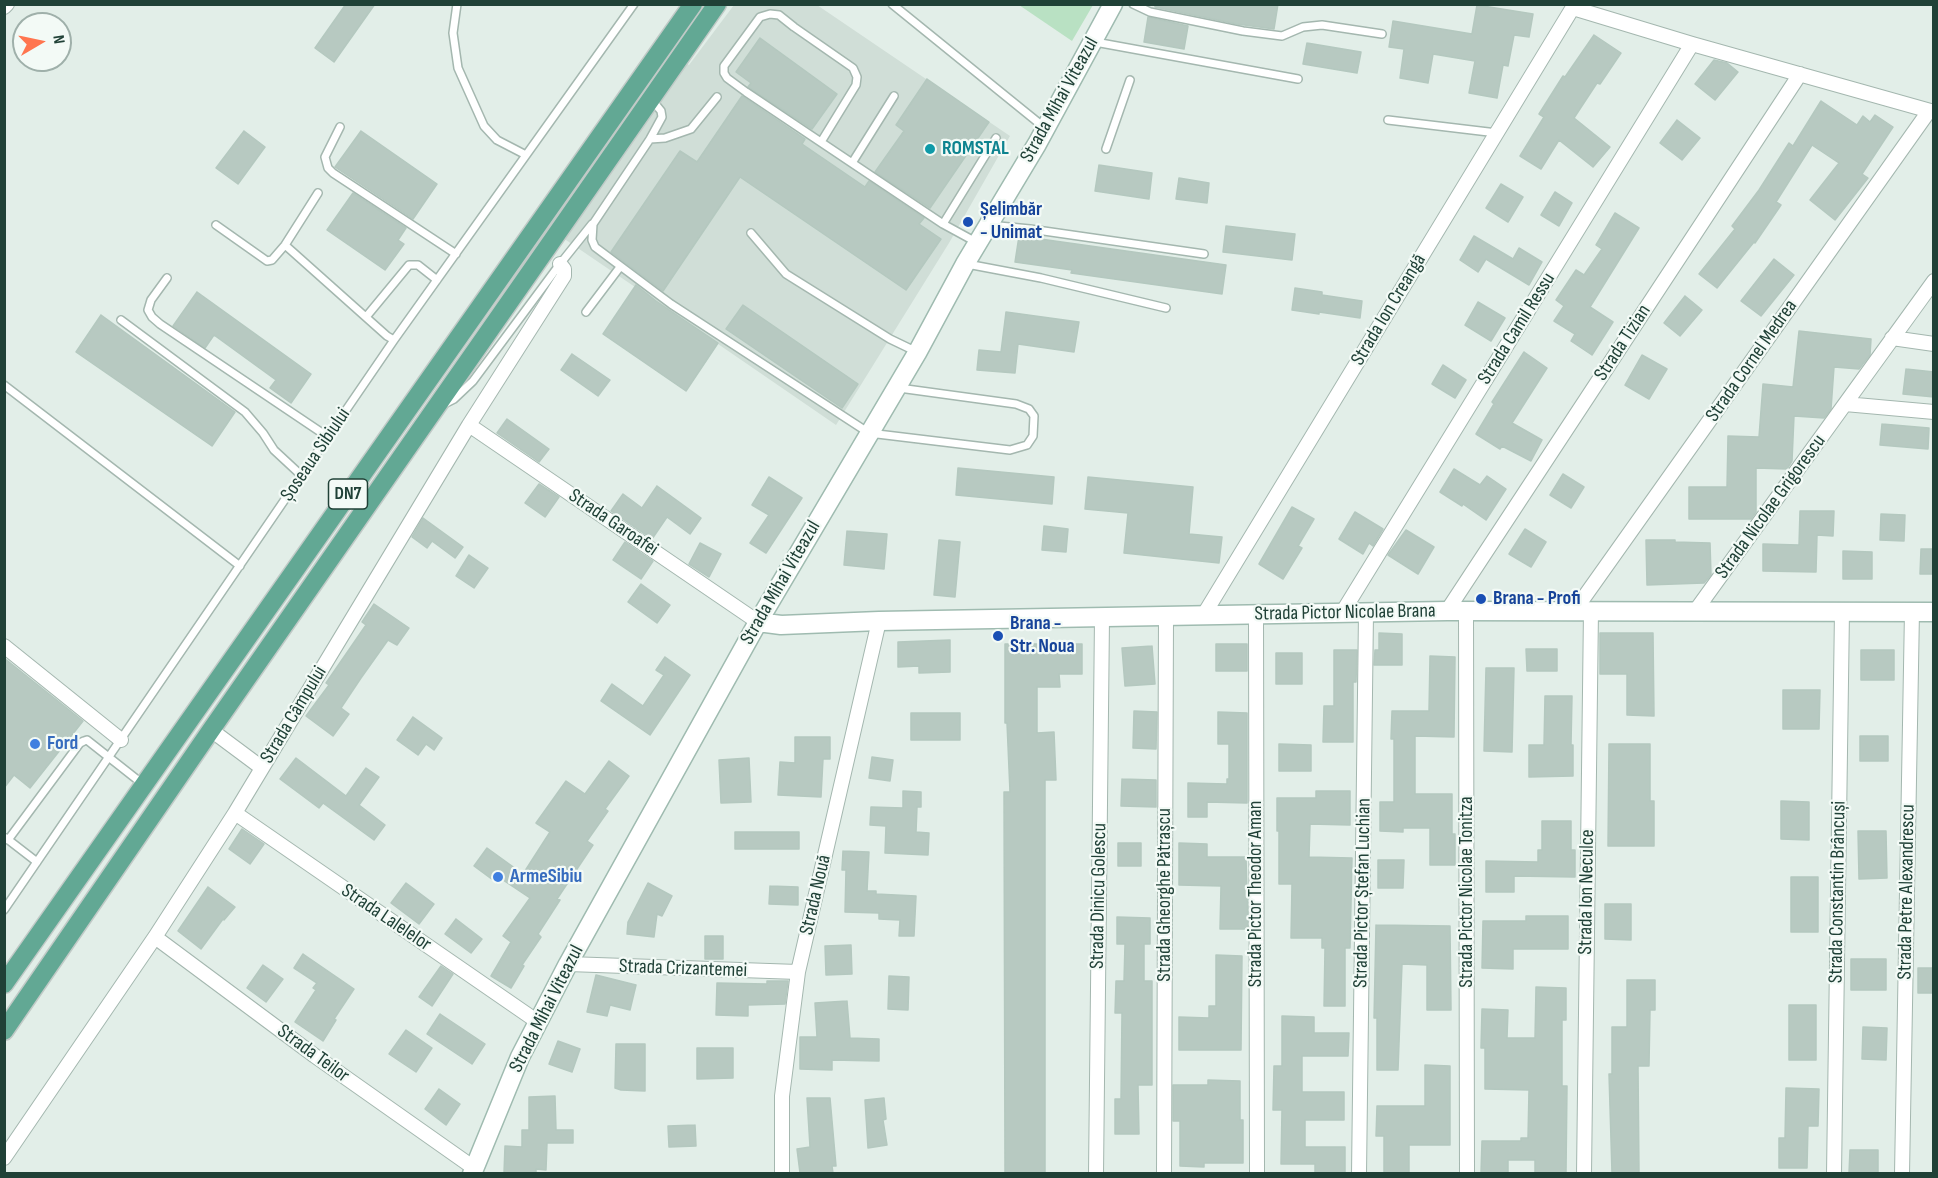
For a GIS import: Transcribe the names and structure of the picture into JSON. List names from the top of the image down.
{
  "streets": {
    "main road": ["Strada Mihai Viteazul", "DN7", "Strada Pictor Nicolae Brana"],
    "street": [
      "Strada Ion Creangă",
      "Strada Camil Ressu",
      "Strada Tizian",
      "Strada Cornel Medrea",
      "Strada Nicolae Grigorescu",
      "Strada Garoafei",
      "Strada Câmpului",
      "Strada Pictor Nicolae Tonitza",
      "Strada Ion Neculce",
      "Strada Constantin Brâncuși",
      "Strada Petre Alexandrescu",
      "Strada Pictor Ștefan Luchian",
      "Strada Pictor Theodor Aman",
      "Strada Nouă",
      "Strada Gheorghe Pătrașcu",
      "Strada Dinicu Golescu",
      "Strada Lalelelor",
      "Strada Crizantemei",
      "Strada Teilor"
    ],
    "lane": ["Șoseaua Sibiului"]
  },
  "crossings": [
    ["Strada Mihai Viteazul", "Strada Garoafei"],
    ["Strada Mihai Viteazul", "Strada Pictor Nicolae Brana"],
    ["Strada Mihai Viteazul", "Strada Lalelelor"],
    ["Strada Mihai Viteazul", "Strada Crizantemei"],
    ["Strada Mihai Viteazul", "Strada Teilor"],
    ["Strada Ion Creangă", "Strada Pictor Nicolae Brana"],
    ["Strada Camil Ressu", "Strada Pictor Nicolae Brana"],
    ["Strada Tizian", "Strada Pictor Nicolae Brana"],
    ["Strada Cornel Medrea", "Strada Pictor Nicolae Brana"],
    ["Strada Cornel Medrea", "Strada Ion Neculce"],
    ["Strada Nicolae Grigorescu", "Strada Pictor Nicolae Brana"],
    ["Strada Garoafei", "Strada Pictor Nicolae Brana"],
    ["Strada Garoafei", "Strada Câmpului"],
    ["Strada Pictor Nicolae Brana", "Strada Pictor Nicolae Tonitza"],
    ["Strada Pictor Nicolae Brana", "Strada Ion Neculce"],
    ["Strada Pictor Nicolae Brana", "Strada Constantin Brâncuși"],
    ["Strada Pictor Nicolae Brana", "Strada Petre Alexandrescu"],
    ["Strada Pictor Nicolae Brana", "Strada Pictor Ștefan Luchian"],
    ["Strada Pictor Nicolae Brana", "Strada Pictor Theodor Aman"],
    ["Strada Pictor Nicolae Brana", "Strada Nouă"],
    ["Strada Pictor Nicolae Brana", "Strada Gheorghe Pătrașcu"],
    ["Strada Pictor Nicolae Brana", "Strada Dinicu Golescu"],
    ["Strada Câmpului", "Strada Lalelelor"],
    ["Strada Câmpului", "Strada Teilor"],
    ["Strada Nouă", "Strada Crizantemei"]
  ],
  "places": [
    "ROMSTAL",
    "Șelimbăr - Unimat",
    "Brana - Profi",
    "Brana - Str. Noua",
    "Ford",
    "ArmeSibiu"
  ],
  "north": "right"
}
